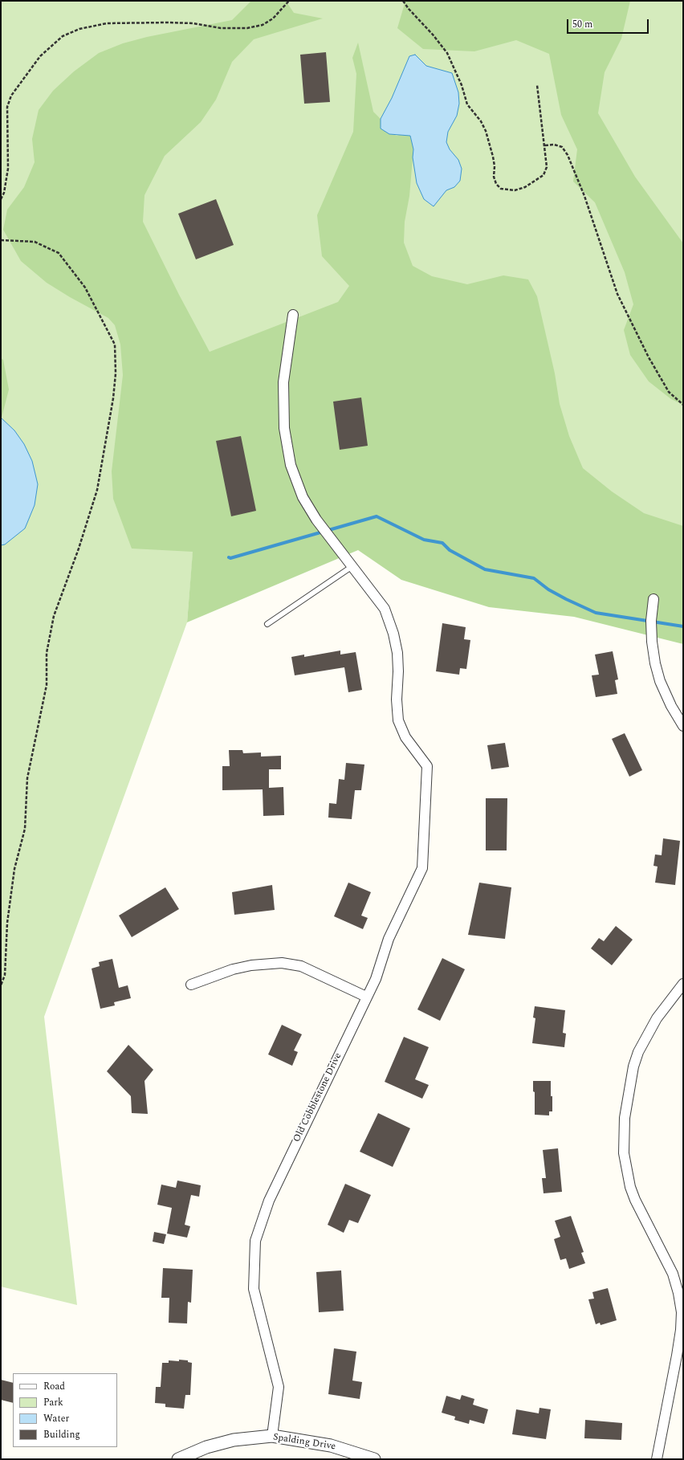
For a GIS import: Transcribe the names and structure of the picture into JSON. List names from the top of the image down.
{
  "streets": {
    "street": ["Old Cobblestone Drive", "Spalding Drive"]
  },
  "crossings": [
    ["Old Cobblestone Drive", "Spalding Drive"]
  ],
  "legend": [
    "Road",
    "Park",
    "Water",
    "Building"
  ],
  "scale_bar": "50 m"
}
